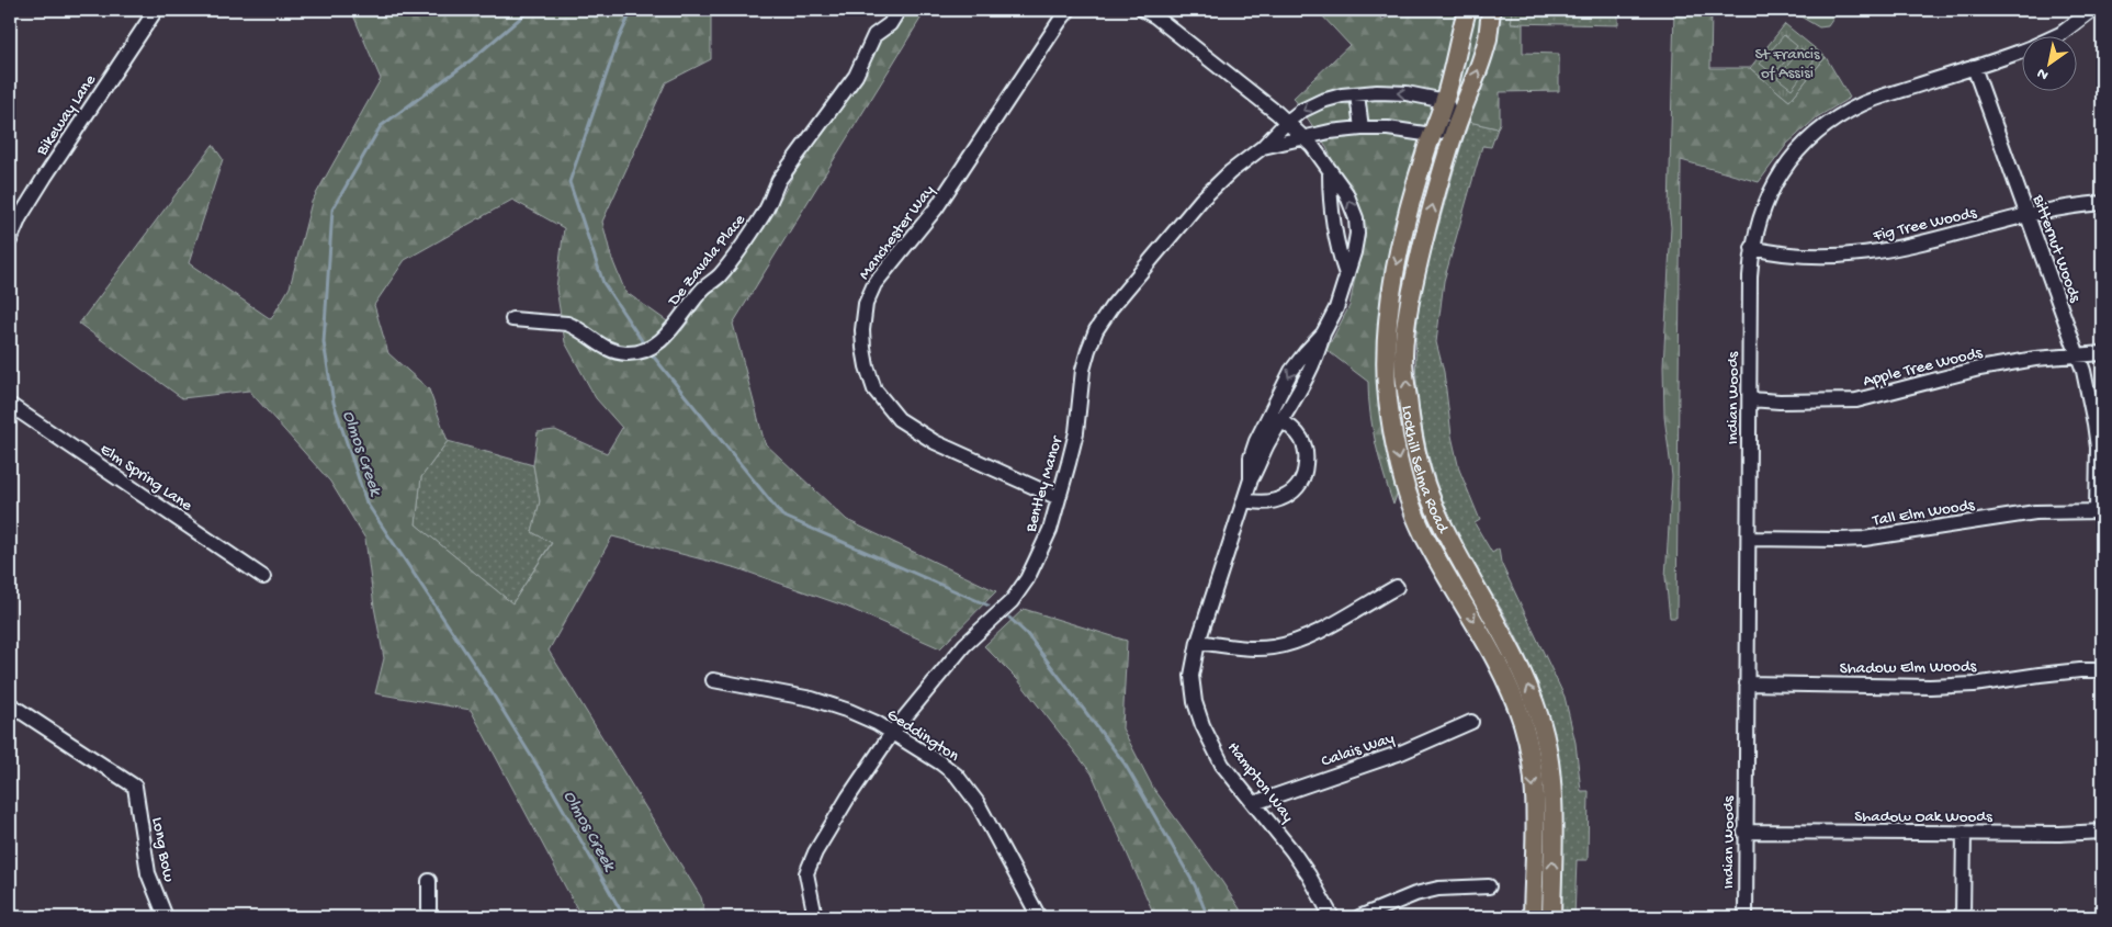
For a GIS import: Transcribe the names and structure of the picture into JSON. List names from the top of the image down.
{
  "streets": {
    "main road": ["Lockhill Selma Road"],
    "street": [
      "Bikeway Lane",
      "Fig Tree Woods",
      "Manchester Way",
      "Bitternut Woods",
      "De Zavala Place",
      "Apple Tree Woods",
      "Indian Woods",
      "Elm Spring Lane",
      "Bentley Manor",
      "Tall Elm Woods",
      "Shadow Elm Woods",
      "Geddington",
      "Calais Way",
      "Hampton Way",
      "Shadow Oak Woods",
      "Long Bow"
    ]
  },
  "crossings": [
    ["Fig Tree Woods", "Bitternut Woods"],
    ["Fig Tree Woods", "Indian Woods"],
    ["Manchester Way", "Bentley Manor"],
    ["Bitternut Woods", "Apple Tree Woods"],
    ["Bitternut Woods", "Indian Woods"],
    ["Bitternut Woods", "Tall Elm Woods"],
    ["Apple Tree Woods", "Indian Woods"],
    ["Indian Woods", "Tall Elm Woods"],
    ["Indian Woods", "Shadow Elm Woods"],
    ["Indian Woods", "Shadow Oak Woods"],
    ["Lockhill Selma Road", "Bentley Manor"],
    ["Bentley Manor", "Geddington"],
    ["Bentley Manor", "Hampton Way"],
    ["Calais Way", "Hampton Way"]
  ],
  "water": ["Olmos Creek"],
  "parks": ["St Francis of Assisi"],
  "north": "bottom left"
}
